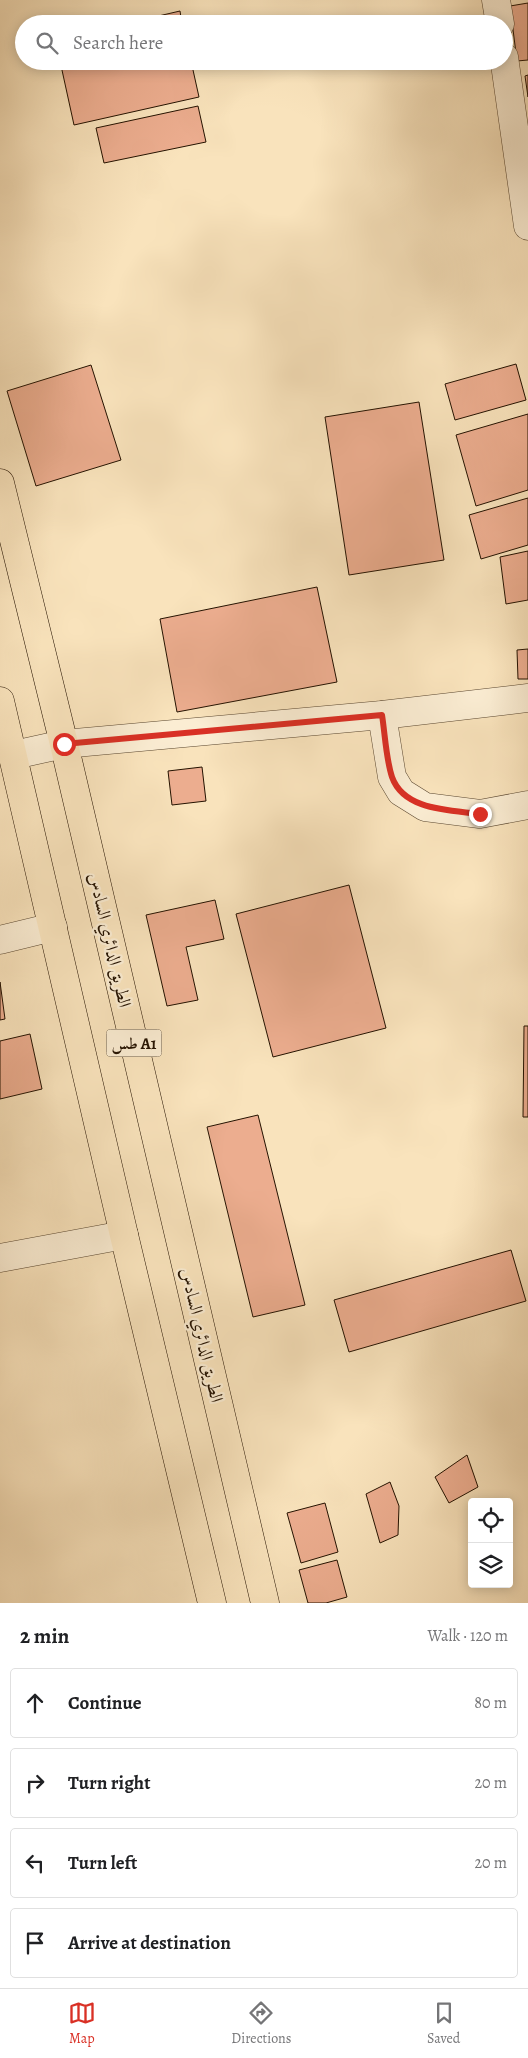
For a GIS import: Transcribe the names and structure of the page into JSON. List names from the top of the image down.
{
  "streets": {
    "highway": ["الطريق الدائري السادس", "طس A1"]
  },
  "page": {
    "search": "Search here",
    "heading": ["2 min", "Walk · 120 m"],
    "list": [
      ["Continue", "80 m"],
      ["Turn right", "20 m"],
      ["Turn left", "20 m"],
      "Arrive at destination"
    ],
    "nav": ["Map", "Directions", "Saved"]
  }
}
